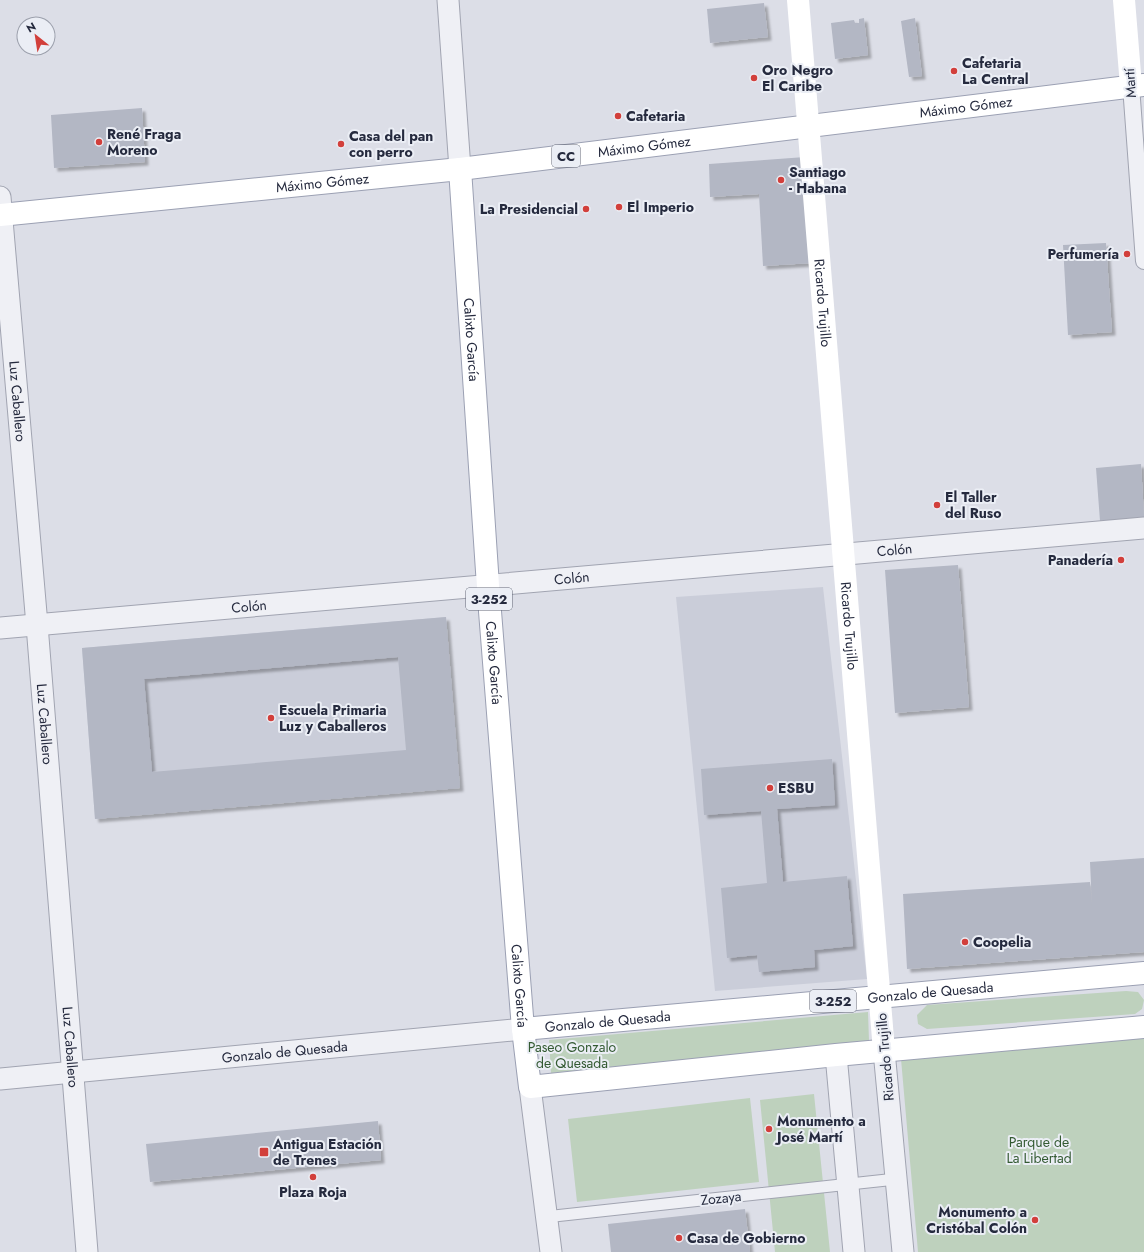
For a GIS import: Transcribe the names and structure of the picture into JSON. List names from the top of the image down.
{
  "streets": {
    "main road": [
      "Martí",
      "Máximo Gómez",
      "CC",
      "Ricardo Trujillo",
      "Calixto García",
      "3-252",
      "Gonzalo de Quesada"
    ],
    "street": ["Luz Caballero", "Colón"],
    "lane": ["Zozaya"]
  },
  "crossings": [
    ["Martí", "Máximo Gómez"],
    ["Máximo Gómez", "Ricardo Trujillo"],
    ["Máximo Gómez", "Calixto García"],
    ["Máximo Gómez", "Luz Caballero"],
    ["Ricardo Trujillo", "Colón"],
    ["Ricardo Trujillo", "Gonzalo de Quesada"],
    ["Ricardo Trujillo", "Zozaya"],
    ["Calixto García", "Colón"],
    ["Calixto García", "Gonzalo de Quesada"],
    ["Calixto García", "Zozaya"],
    ["Luz Caballero", "Colón"],
    ["Luz Caballero", "Gonzalo de Quesada"]
  ],
  "parks": ["Paseo Gonzalo de Quesada", "Parque de La Libertad"],
  "places": {
    "other": [
      "Cafetaria La Central",
      "Oro Negro El Caribe",
      "Cafetaria",
      "René Fraga Moreno",
      "Casa del pan con perro",
      "Santiago - Habana",
      "El Imperio",
      "La Presidencial",
      "Perfumería",
      "El Taller del Ruso",
      "Panadería",
      "Escuela Primaria Luz y Caballeros",
      "ESBU",
      "Coopelia",
      "Monumento a José Martí",
      "Plaza Roja",
      "Monumento a Cristóbal Colón",
      "Casa de Gobierno"
    ],
    "transit": ["Antigua Estación de Trenes"]
  },
  "north": "top left"
}
